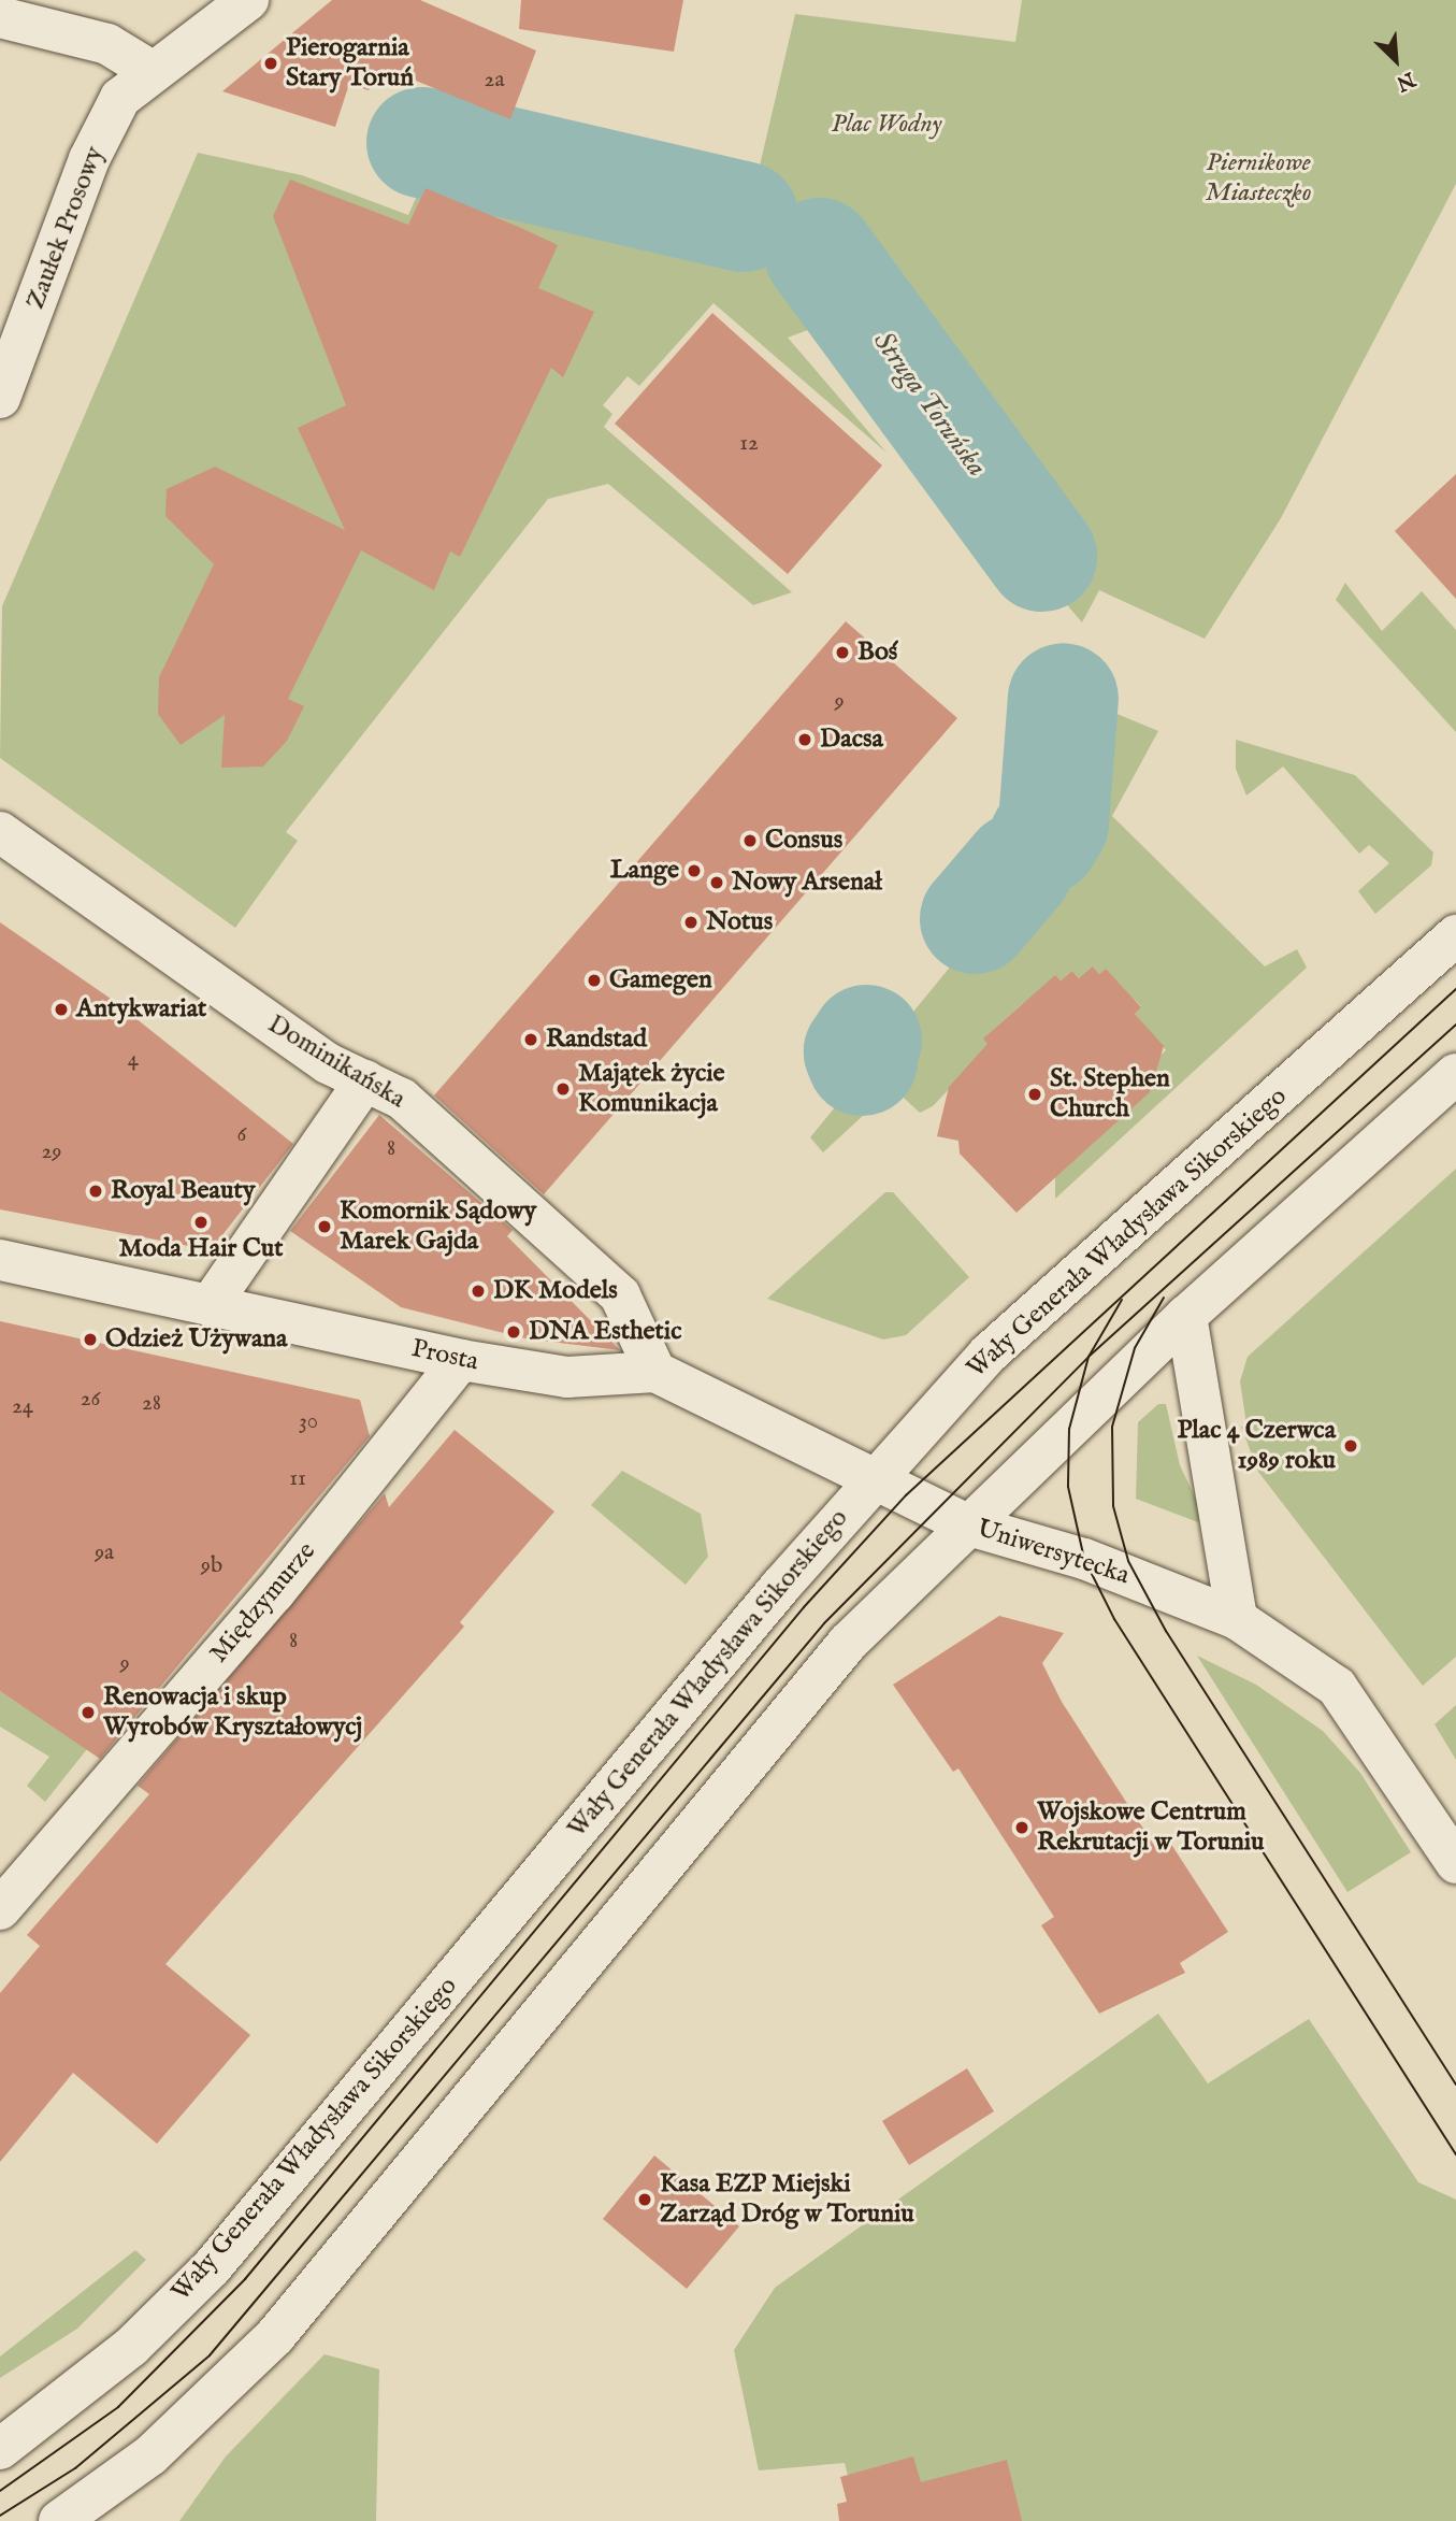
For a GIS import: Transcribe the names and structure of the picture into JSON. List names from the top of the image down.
{
  "streets": {
    "street": [
      "Zaułek Prosowy",
      "Dominikańska",
      "Wały Generała Władysława Sikorskiego",
      "Prosta",
      "Uniwersytecka",
      "Międzymurze"
    ]
  },
  "crossings": [
    ["Dominikańska", "Prosta"],
    ["Wały Generała Władysława Sikorskiego", "Prosta"],
    ["Wały Generała Władysława Sikorskiego", "Uniwersytecka"],
    ["Prosta", "Uniwersytecka"],
    ["Prosta", "Międzymurze"]
  ],
  "water": ["Struga Toruńska"],
  "parks": ["Plac Wodny", "Piernikowe Miasteczko"],
  "places": [
    "Pierogarnia Stary Toruń",
    "Boś",
    "Dacsa",
    "Consus",
    "Lange",
    "Nowy Arsenał",
    "Notus",
    "Gamegen",
    "Antykwariat",
    "Randstad",
    "Majątek życie Komunikacja",
    "St. Stephen Church",
    "Royal Beauty",
    "Moda Hair Cut",
    "Komornik Sądowy Marek Gajda",
    "DK Models",
    "DNA Esthetic",
    "Odzież Używana",
    "Plac 4 Czerwca 1989 roku",
    "Renowacja i skup Wyrobów Kryształowycj",
    "Wojskowe Centrum Rekrutacji w Toruniu",
    "Kasa EZP Miejski Zarząd Dróg w Toruniu"
  ],
  "house_numbers": [
    "2a",
    "12",
    "9",
    "4",
    "6",
    "8",
    "29",
    "26",
    "28",
    "24",
    "30",
    "11",
    "9a",
    "9b",
    "8",
    "9"
  ],
  "north": "bottom right"
}
